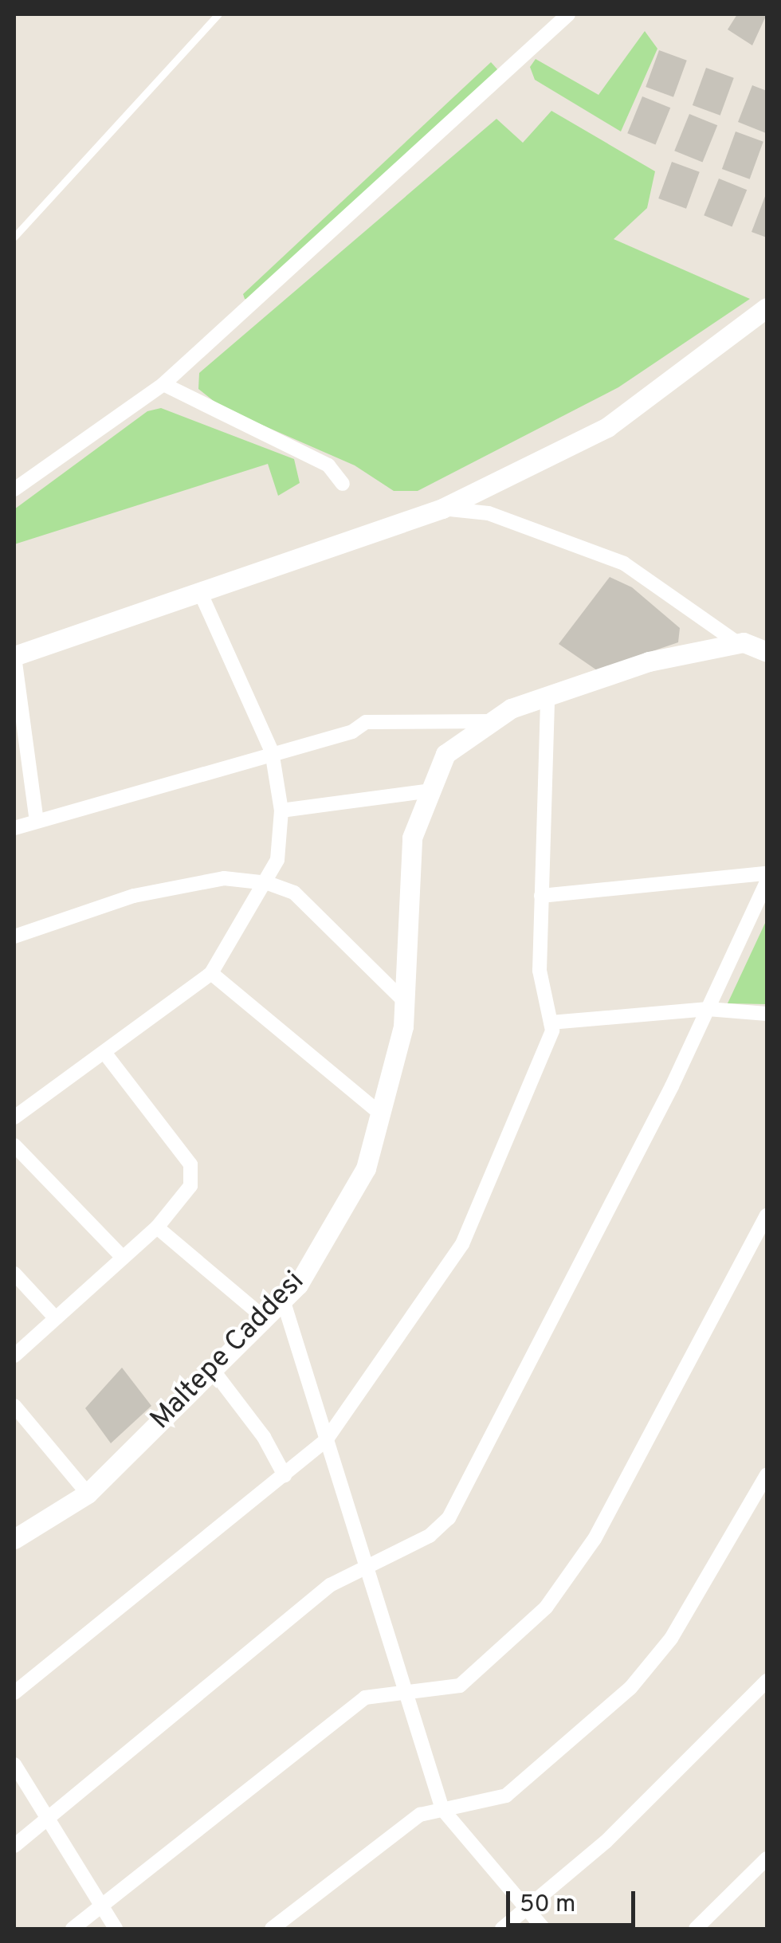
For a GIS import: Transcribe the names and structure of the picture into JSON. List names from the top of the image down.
{
  "streets": {
    "street": ["Maltepe Caddesi"]
  },
  "scale_bar": "50 m"
}
